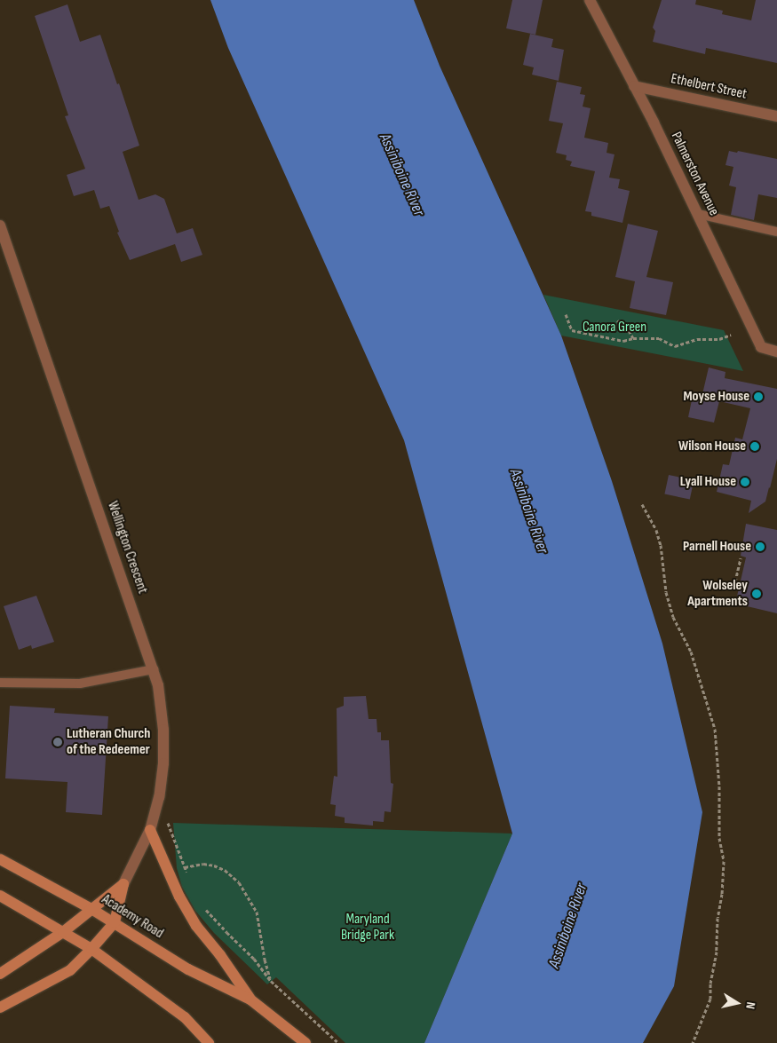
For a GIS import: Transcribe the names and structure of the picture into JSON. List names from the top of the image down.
{
  "streets": {
    "main road": ["Wellington Crescent", "Academy Road"],
    "street": ["Ethelbert Street", "Palmerston Avenue"]
  },
  "crossings": [
    ["Ethelbert Street", "Palmerston Avenue"],
    ["Wellington Crescent", "Academy Road"]
  ],
  "water": ["Assiniboine River"],
  "parks": ["Canora Green", "Maryland Bridge Park"],
  "places": [
    "Moyse House",
    "Wilson House",
    "Lyall House",
    "Parnell House",
    "Wolseley Apartments",
    "Lutheran Church of the Redeemer"
  ],
  "north": "right"
}
